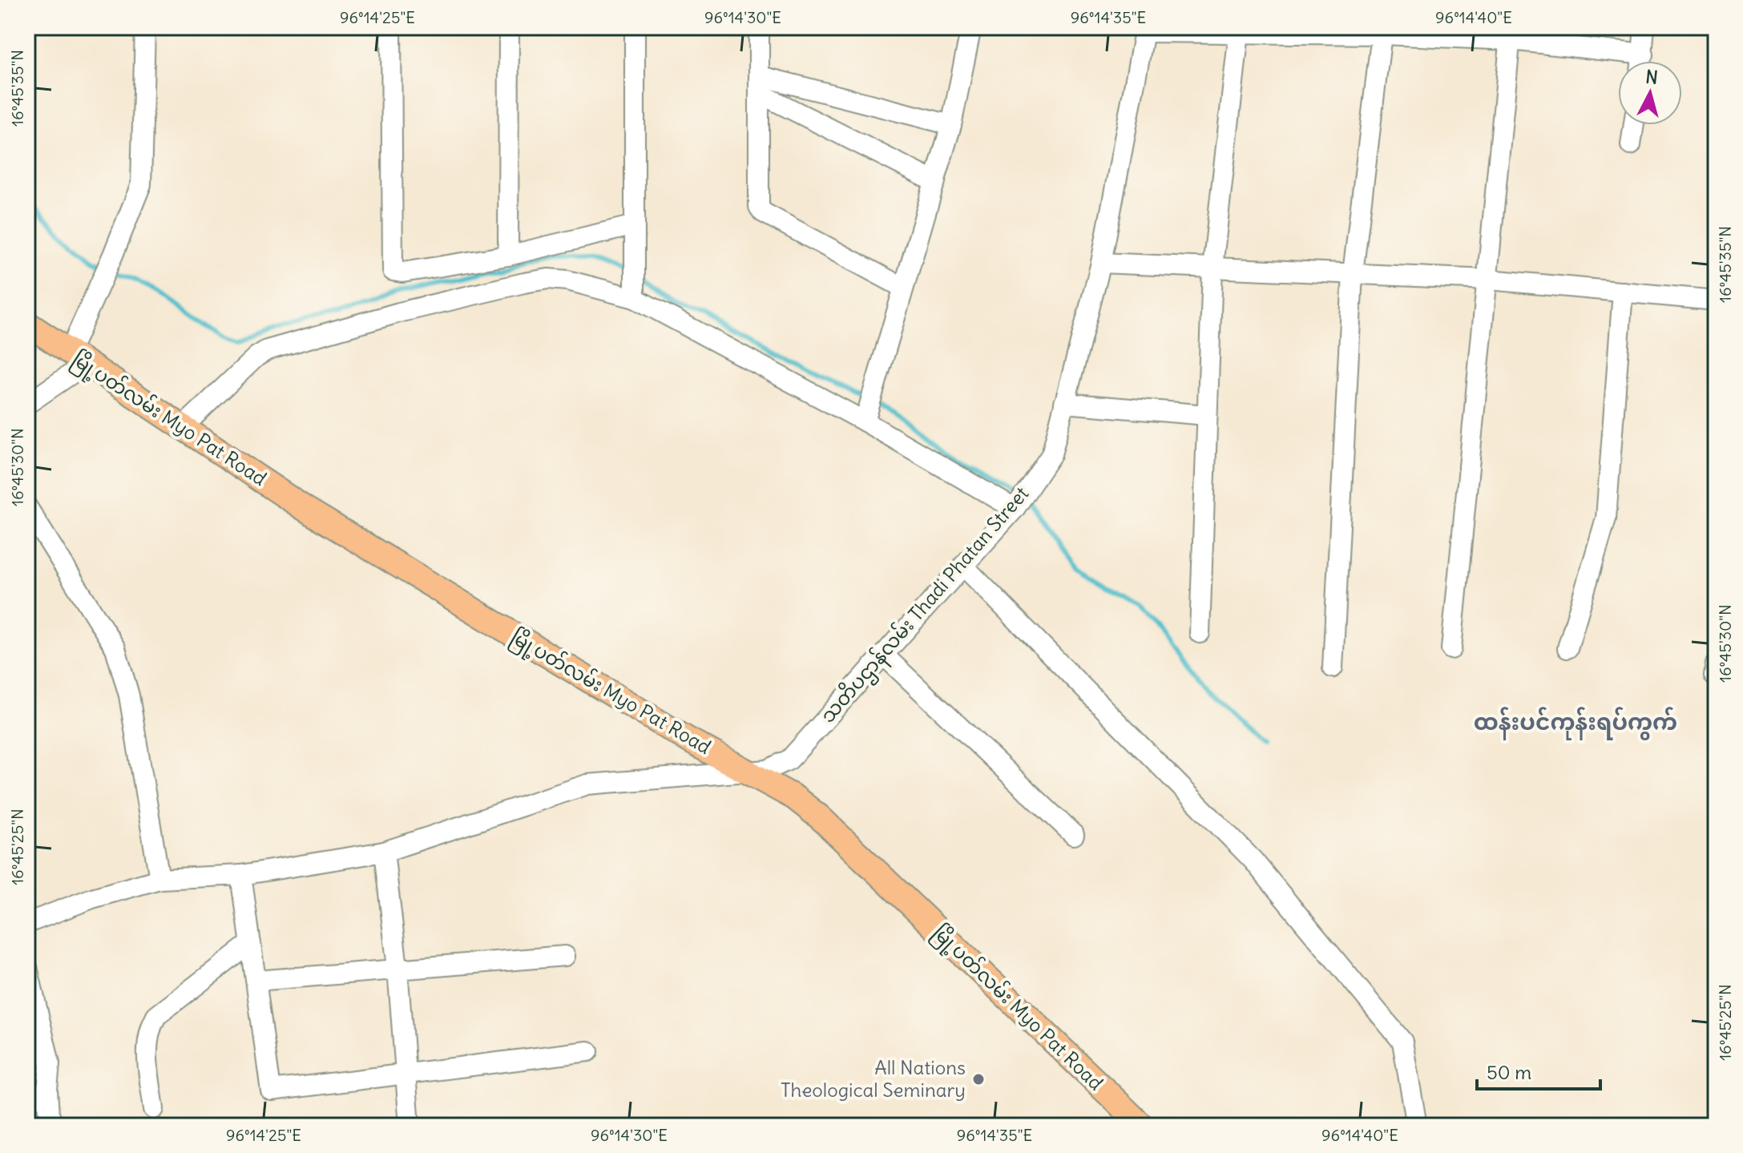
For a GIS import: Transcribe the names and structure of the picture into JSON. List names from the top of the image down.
{
  "streets": {
    "main road": ["မြို့ပတ်လမ်း Myo Pat Road"],
    "street": ["သတိပဌာန်လမ်း Thadi Phatan Street"]
  },
  "crossings": [
    ["မြို့ပတ်လမ်း Myo Pat Road", "သတိပဌာန်လမ်း Thadi Phatan Street"]
  ],
  "districts": ["ထန်းပင်ကုန်းရပ်ကွက်"],
  "places": ["All Nations Theological Seminary"],
  "scale_bar": "50 m",
  "north": "top",
  "coordinates": [
    "96°14'25\"E",
    "96°14'30\"E",
    "96°14'35\"E",
    "96°14'40\"E",
    "16°45'35\"N",
    "16°45'30\"N",
    "16°45'25\"N"
  ]
}
